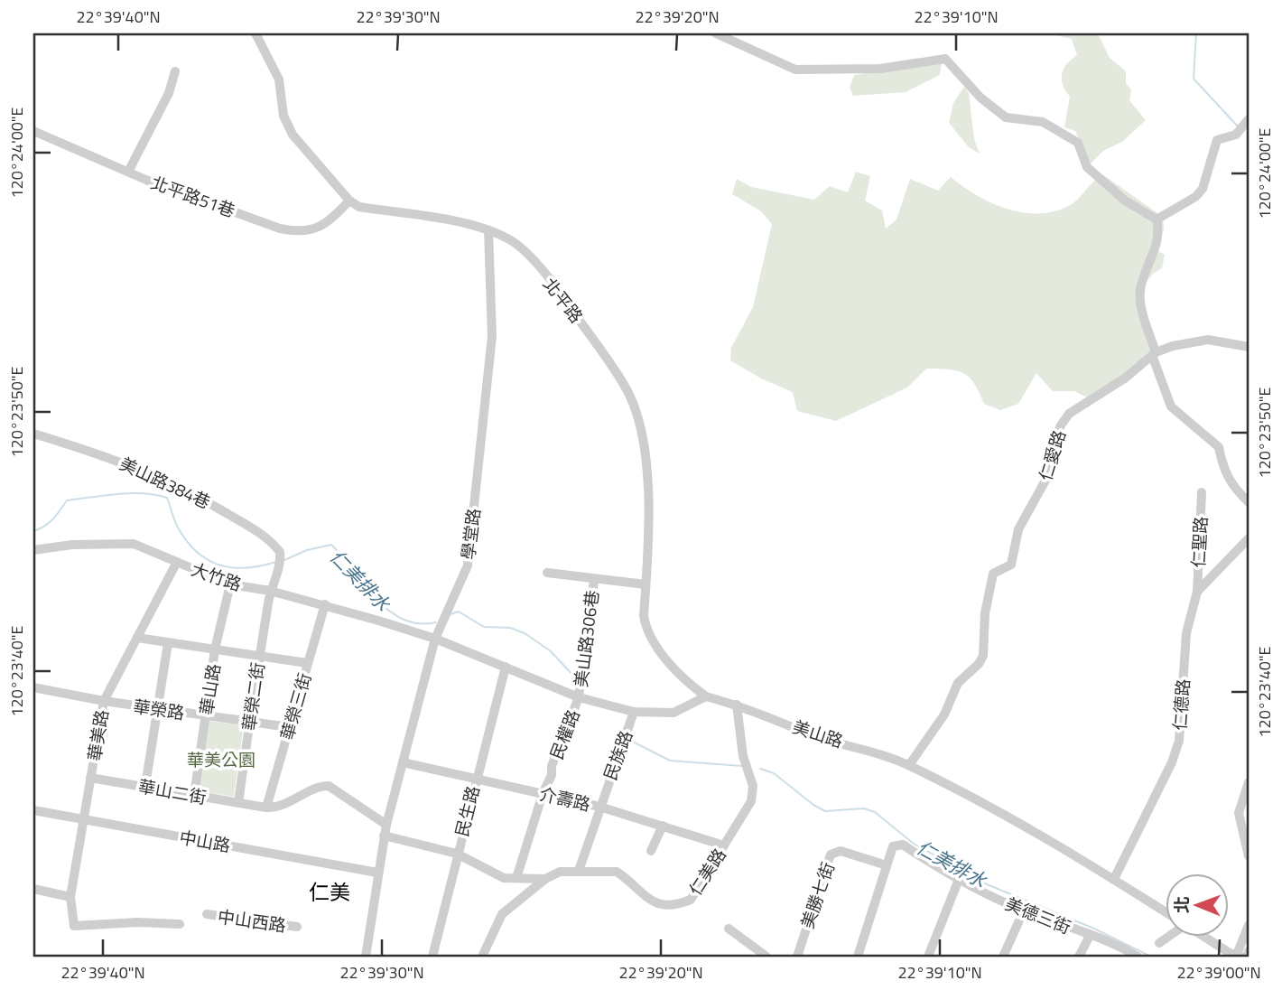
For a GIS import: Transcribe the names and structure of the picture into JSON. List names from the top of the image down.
{
  "streets": {
    "street": [
      "北平路51巷",
      "北平路",
      "仁愛路",
      "美山路384巷",
      "學堂路",
      "仁聖路",
      "大竹路",
      "美山路306巷",
      "華山路",
      "華榮二街",
      "仁德路",
      "華榮三街",
      "華榮路",
      "美山路",
      "民權路",
      "華美路",
      "民族路",
      "華山二街",
      "介壽路",
      "民生路",
      "中山路",
      "仁美路",
      "美勝七街",
      "美德三街",
      "中山西路"
    ]
  },
  "crossings": [
    ["北平路51巷", "北平路"],
    ["北平路", "學堂路"],
    ["北平路", "美山路306巷"],
    ["北平路", "美山路"],
    ["仁愛路", "美山路"],
    ["美山路384巷", "華榮二街"],
    ["學堂路", "大竹路"],
    ["學堂路", "介壽路"],
    ["學堂路", "中山路"],
    ["仁聖路", "仁德路"],
    ["大竹路", "華山路"],
    ["大竹路", "華榮二街"],
    ["大竹路", "華榮三街"],
    ["大竹路", "華美路"],
    ["美山路306巷", "民權路"],
    ["華山路", "華榮路"],
    ["華山路", "華山二街"],
    ["華榮二街", "華榮路"],
    ["華榮二街", "華山二街"],
    ["仁德路", "美山路"],
    ["華榮三街", "華榮路"],
    ["華榮三街", "華山二街"],
    ["華榮路", "華美路"],
    ["美山路", "仁美路"],
    ["民權路", "介壽路"],
    ["華美路", "華山二街"],
    ["華美路", "中山路"],
    ["民族路", "介壽路"],
    ["民族路", "仁美路"],
    ["介壽路", "民生路"],
    ["介壽路", "仁美路"],
    ["美勝七街", "美德三街"]
  ],
  "districts": ["仁美"],
  "water": ["仁美排水"],
  "parks": ["華美公園"],
  "north": "left",
  "coordinates": [
    "22°39'40\"N",
    "22°39'30\"N",
    "22°39'20\"N",
    "22°39'10\"N",
    "120°24'00\"E",
    "120°23'50\"E",
    "120°23'40\"E",
    "22°39'00\"N"
  ]
}
